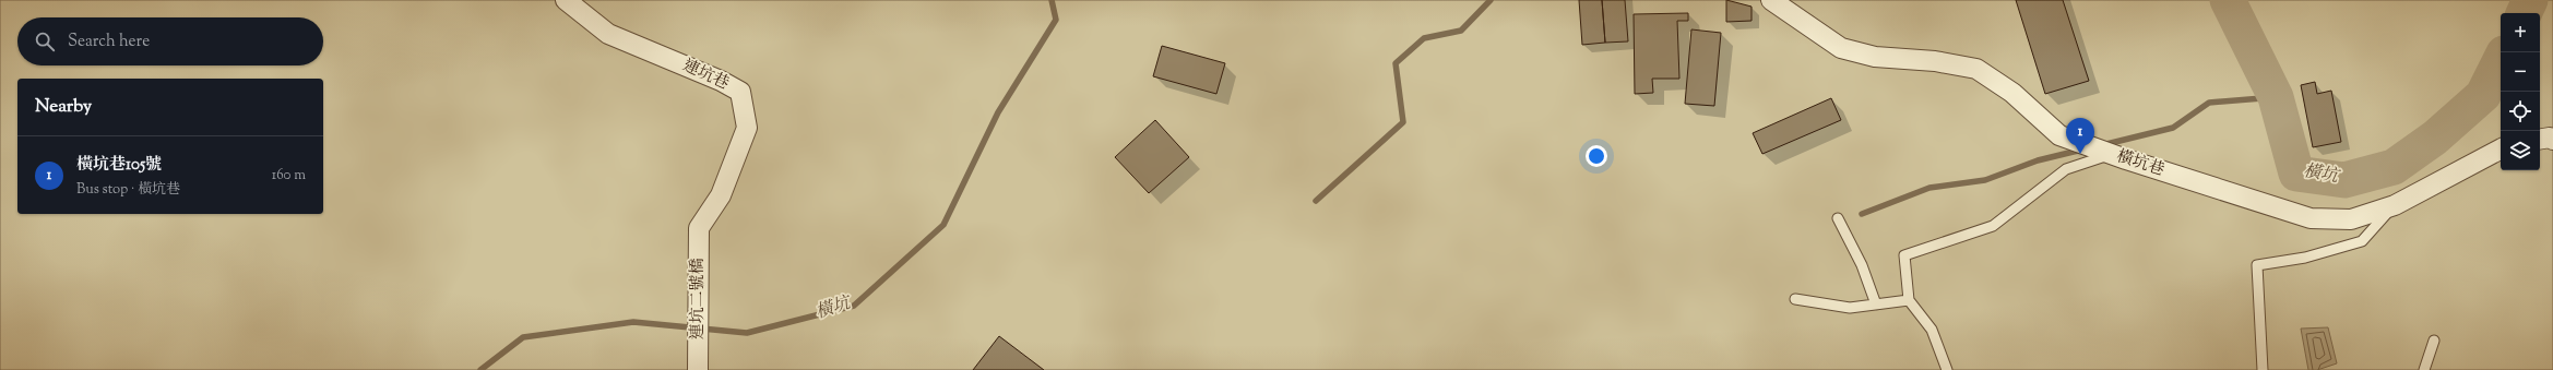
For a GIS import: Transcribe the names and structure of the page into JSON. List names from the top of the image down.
{
  "streets": {
    "street": ["連坑巷", "橫坑巷", "連坑二號橋"]
  },
  "crossings": [
    ["連坑巷", "連坑二號橋"]
  ],
  "water": ["橫坑"],
  "page": {
    "map_buttons": ["+", "−"],
    "search": "Search here",
    "heading": "Nearby",
    "pins": "1",
    "list": [
      {
        "mark": "1",
        "name": "橫坑巷105號",
        "note": "Bus stop · 橫坑巷",
        "value": "160 m"
      }
    ]
  }
}
